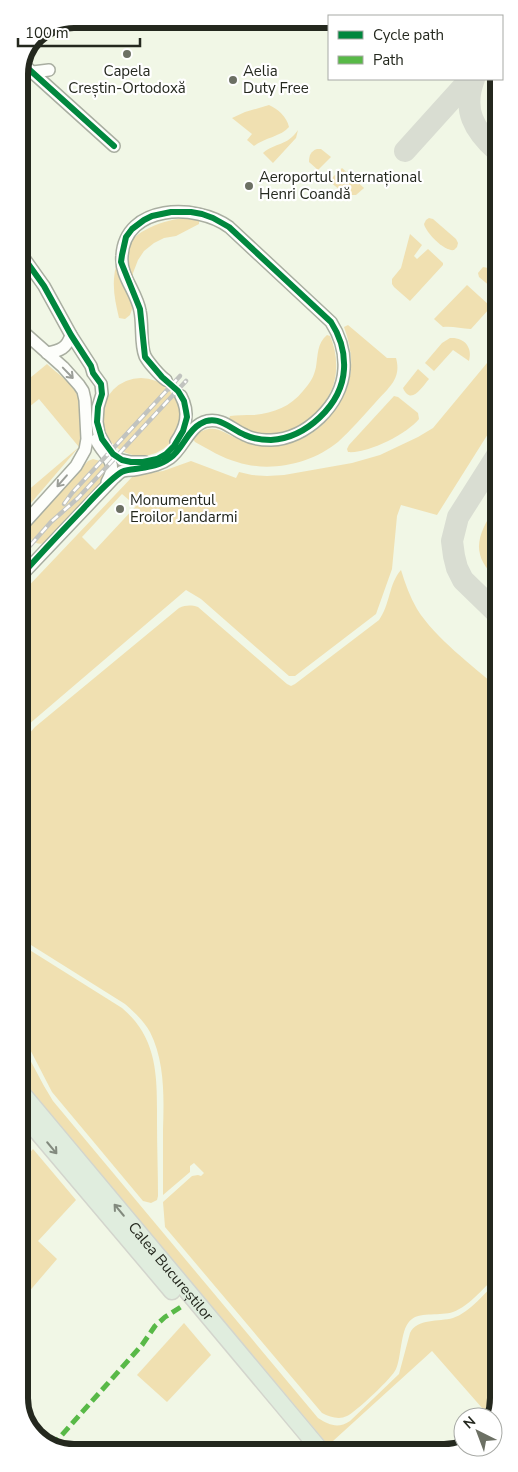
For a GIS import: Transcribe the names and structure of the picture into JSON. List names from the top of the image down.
{
  "streets": {
    "highway": ["Calea Bucureștilor"]
  },
  "places": [
    "Capela Creștin-Ortodoxă",
    "Aelia Duty Free",
    "Aeroportul Internațional Henri Coandă",
    "Monumentul Eroilor Jandarmi"
  ],
  "legend": ["Cycle path", "Path"],
  "scale_bar": "100 m",
  "north": "top left"
}
